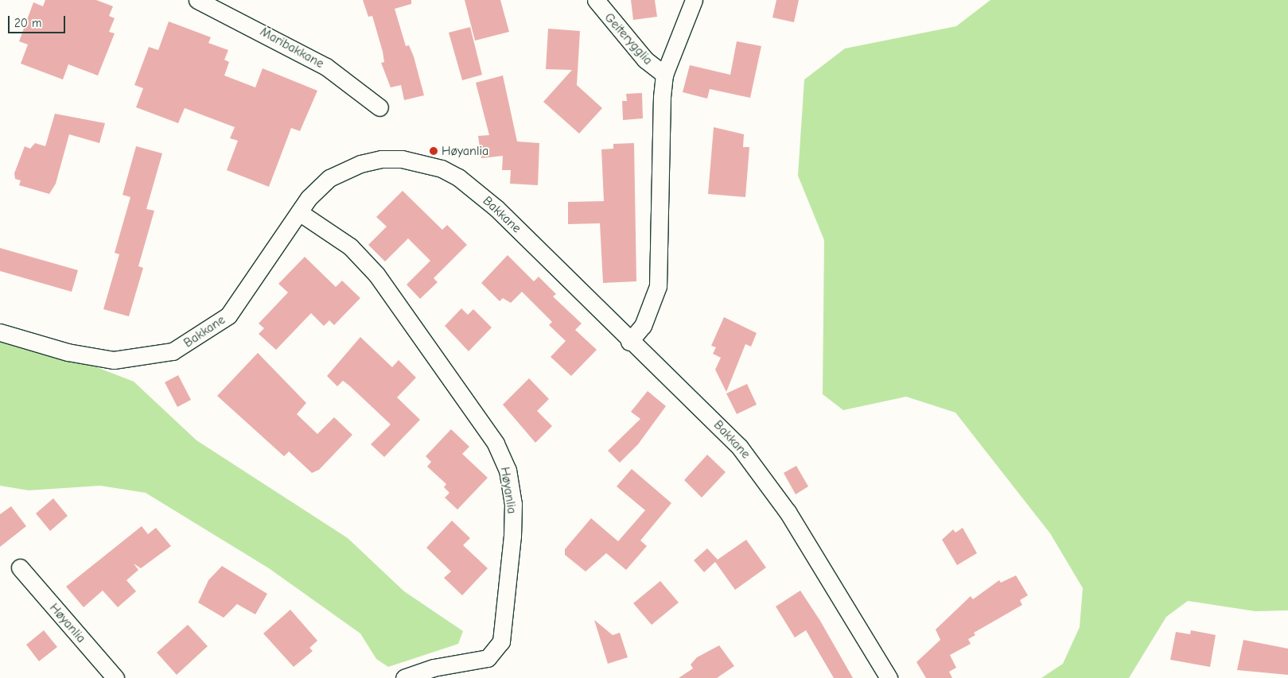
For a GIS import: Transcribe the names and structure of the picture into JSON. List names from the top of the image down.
{
  "streets": {
    "street": [
      "Geiterygglia",
      "Maribakkane",
      "Bakkane",
      "Høyanlia"
    ]
  },
  "crossings": [
    ["Bakkane", "Høyanlia"]
  ],
  "places": ["Høyanlia"],
  "scale_bar": "20 m"
}
